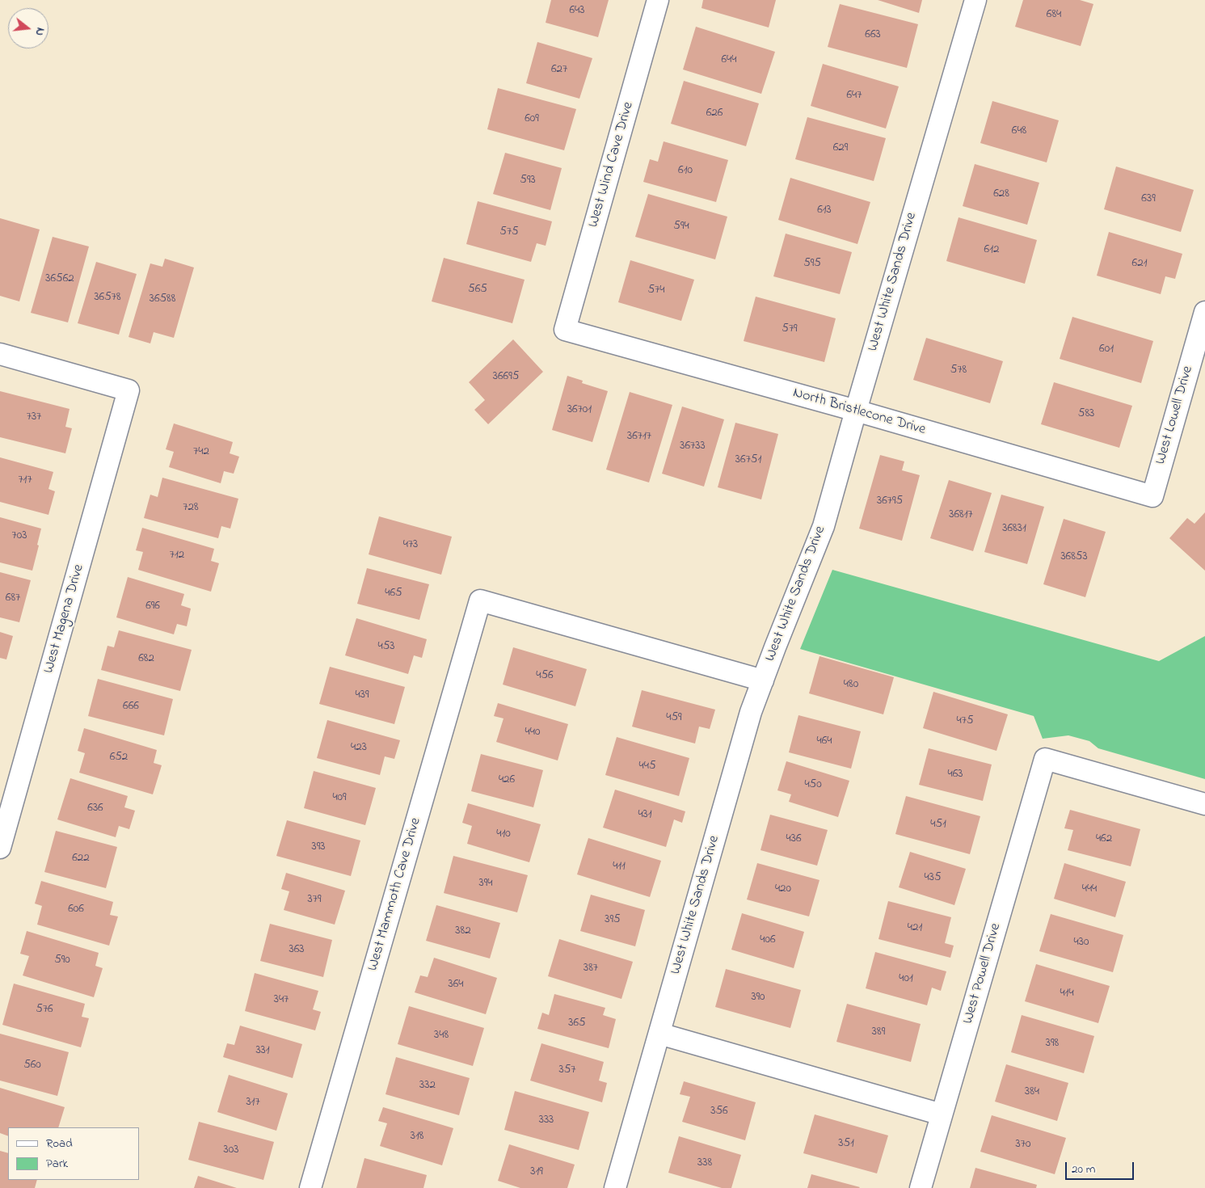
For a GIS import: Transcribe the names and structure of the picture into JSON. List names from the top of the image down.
{
  "streets": {
    "street": [
      "West Wind Cave Drive",
      "West White Sands Drive",
      "North Bristlecone Drive",
      "West Lowell Drive",
      "West Magena Drive",
      "West Mammoth Cave Drive",
      "West Powell Drive"
    ]
  },
  "crossings": [
    ["West Wind Cave Drive", "North Bristlecone Drive"],
    ["West White Sands Drive", "North Bristlecone Drive"],
    ["West White Sands Drive", "West Mammoth Cave Drive"],
    ["North Bristlecone Drive", "West Lowell Drive"]
  ],
  "house_numbers": [
    "643",
    "684",
    "663",
    "644",
    "627",
    "647",
    "626",
    "609",
    "648",
    "629",
    "610",
    "593",
    "628",
    "639",
    "613",
    "594",
    "575",
    "612",
    "595",
    "621",
    "36562",
    "565",
    "574",
    "36578",
    "36588",
    "579",
    "601",
    "578",
    "36695",
    "36701",
    "583",
    "737",
    "36717",
    "36733",
    "742",
    "36751",
    "717",
    "36795",
    "728",
    "36817",
    "36831",
    "703",
    "473",
    "712",
    "36853",
    "465",
    "687",
    "696",
    "453",
    "682",
    "456",
    "480",
    "439",
    "666",
    "459",
    "475",
    "440",
    "464",
    "423",
    "652",
    "445",
    "463",
    "426",
    "450",
    "409",
    "636",
    "431",
    "451",
    "410",
    "436",
    "462",
    "393",
    "622",
    "411",
    "435",
    "394",
    "420",
    "444",
    "379",
    "606",
    "395",
    "421",
    "382",
    "406",
    "430",
    "363",
    "590",
    "387",
    "401",
    "364",
    "414",
    "390",
    "347",
    "576",
    "365",
    "389",
    "348",
    "398",
    "331",
    "560",
    "357",
    "332",
    "384",
    "317",
    "356",
    "333",
    "318",
    "351",
    "370",
    "303",
    "338",
    "319"
  ],
  "legend": ["Road", "Park"],
  "scale_bar": "20 m",
  "north": "right"
}
